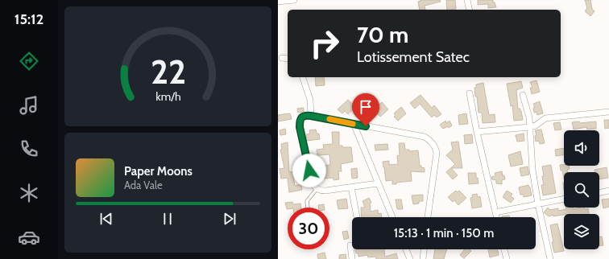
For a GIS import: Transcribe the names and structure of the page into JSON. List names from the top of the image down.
{
  "page": {
    "tabs": "15:12",
    "turn": ["70 m", "Lotissement Satec"],
    "song": ["Paper Moons", "Ada Vale"],
    "limit": "30",
    "trip": "15:13 · 1 min · 150 m",
    "gauge": ["22", "km/h"]
  }
}
